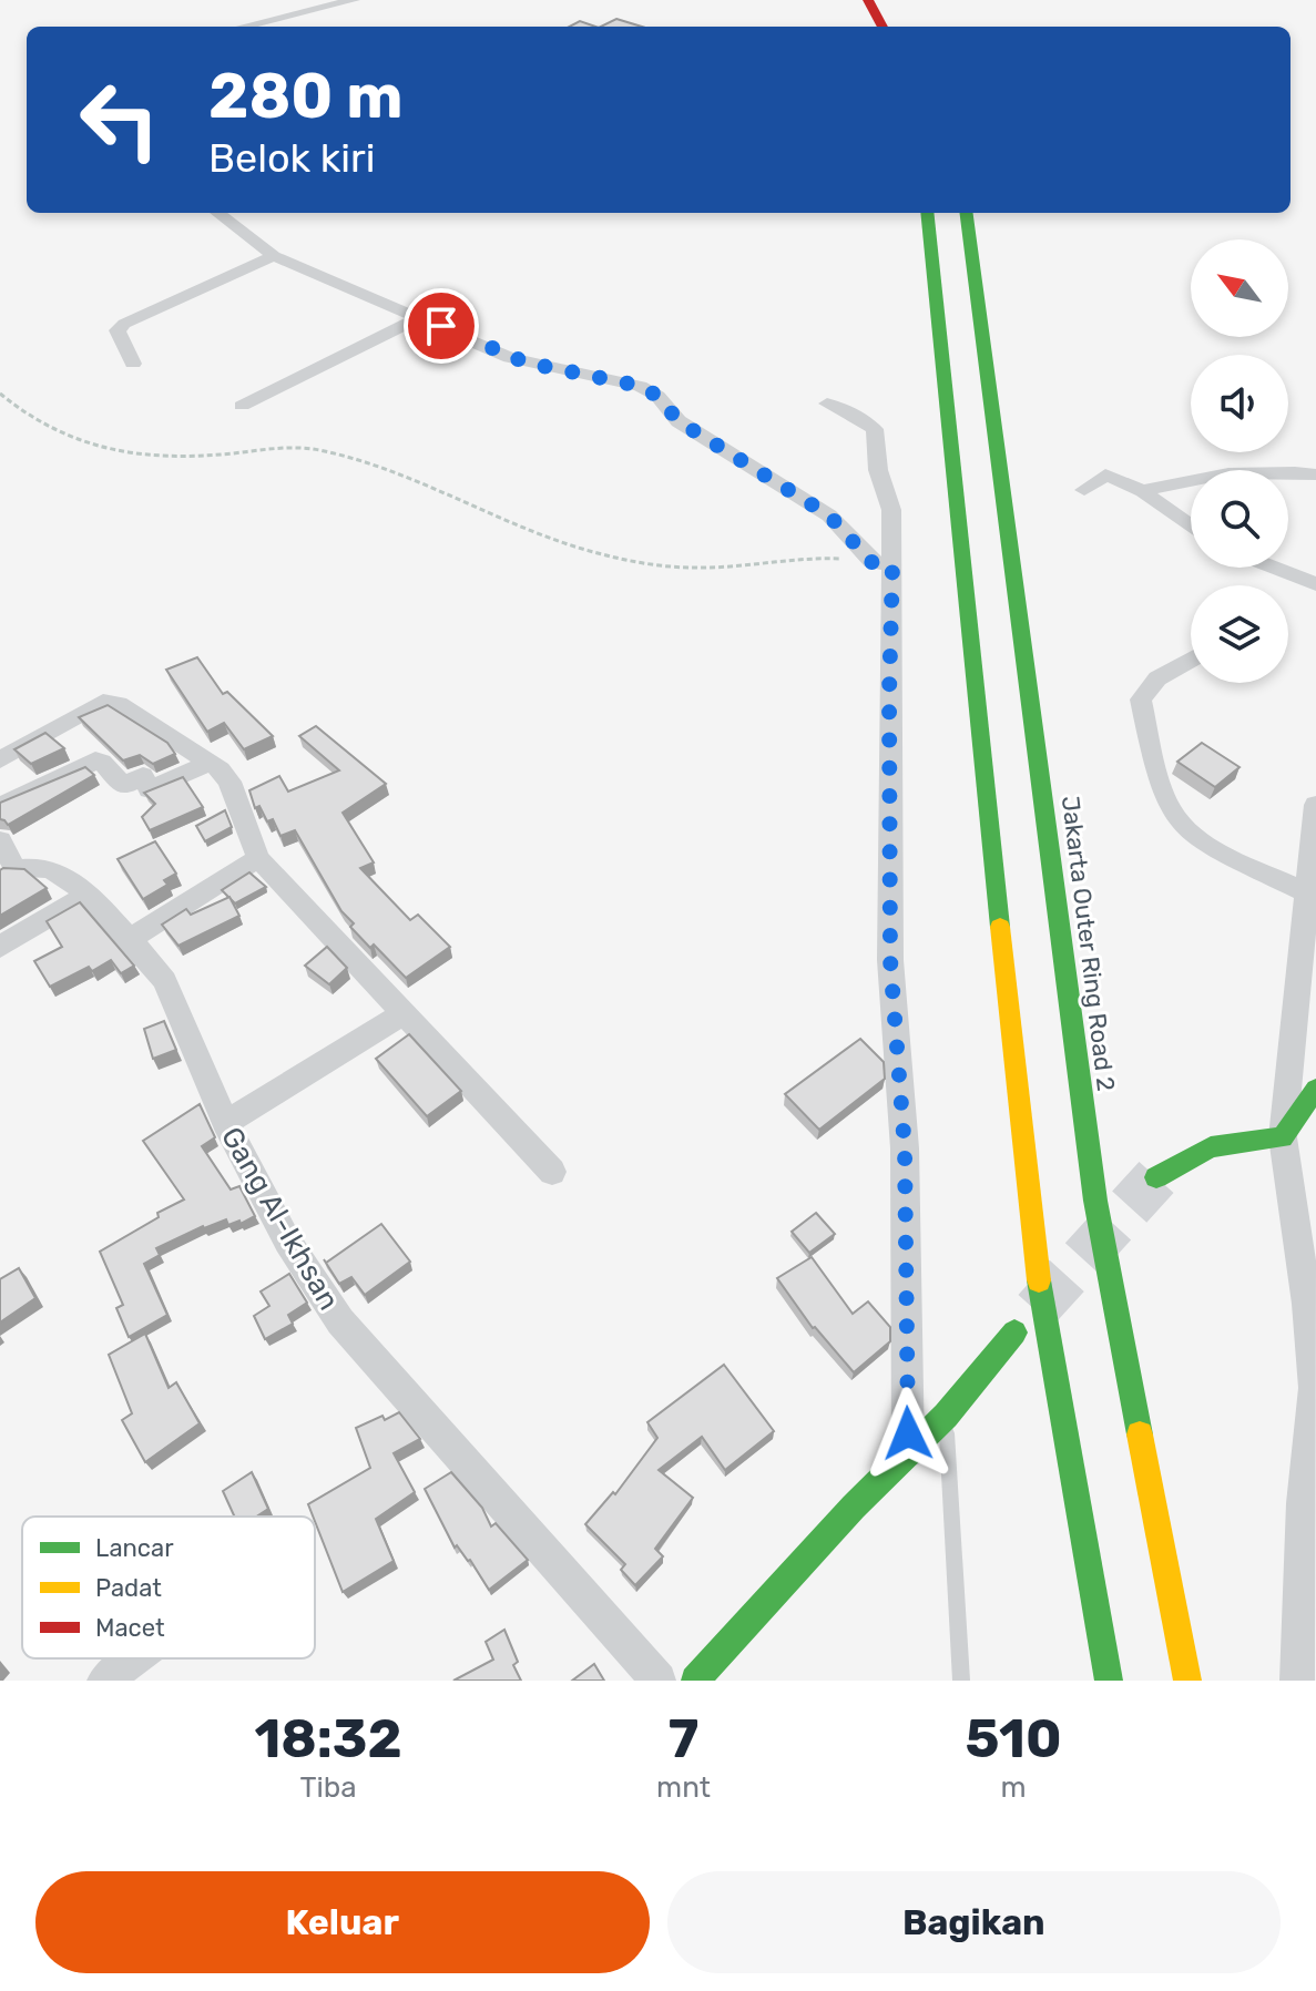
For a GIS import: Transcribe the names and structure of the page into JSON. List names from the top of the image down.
{
  "streets": {
    "main road": ["Jakarta Outer Ring Road 2"],
    "street": ["Gang Al-Ikhsan"]
  },
  "legend": ["Lancar", "Padat", "Macet"],
  "north": "top left",
  "page": {
    "turn": ["280 m", "Belok kiri"],
    "eta": [
      "18:32",
      "Tiba",
      "7",
      "mnt",
      "510",
      "m"
    ],
    "buttons": ["Keluar", "Bagikan"]
  }
}
